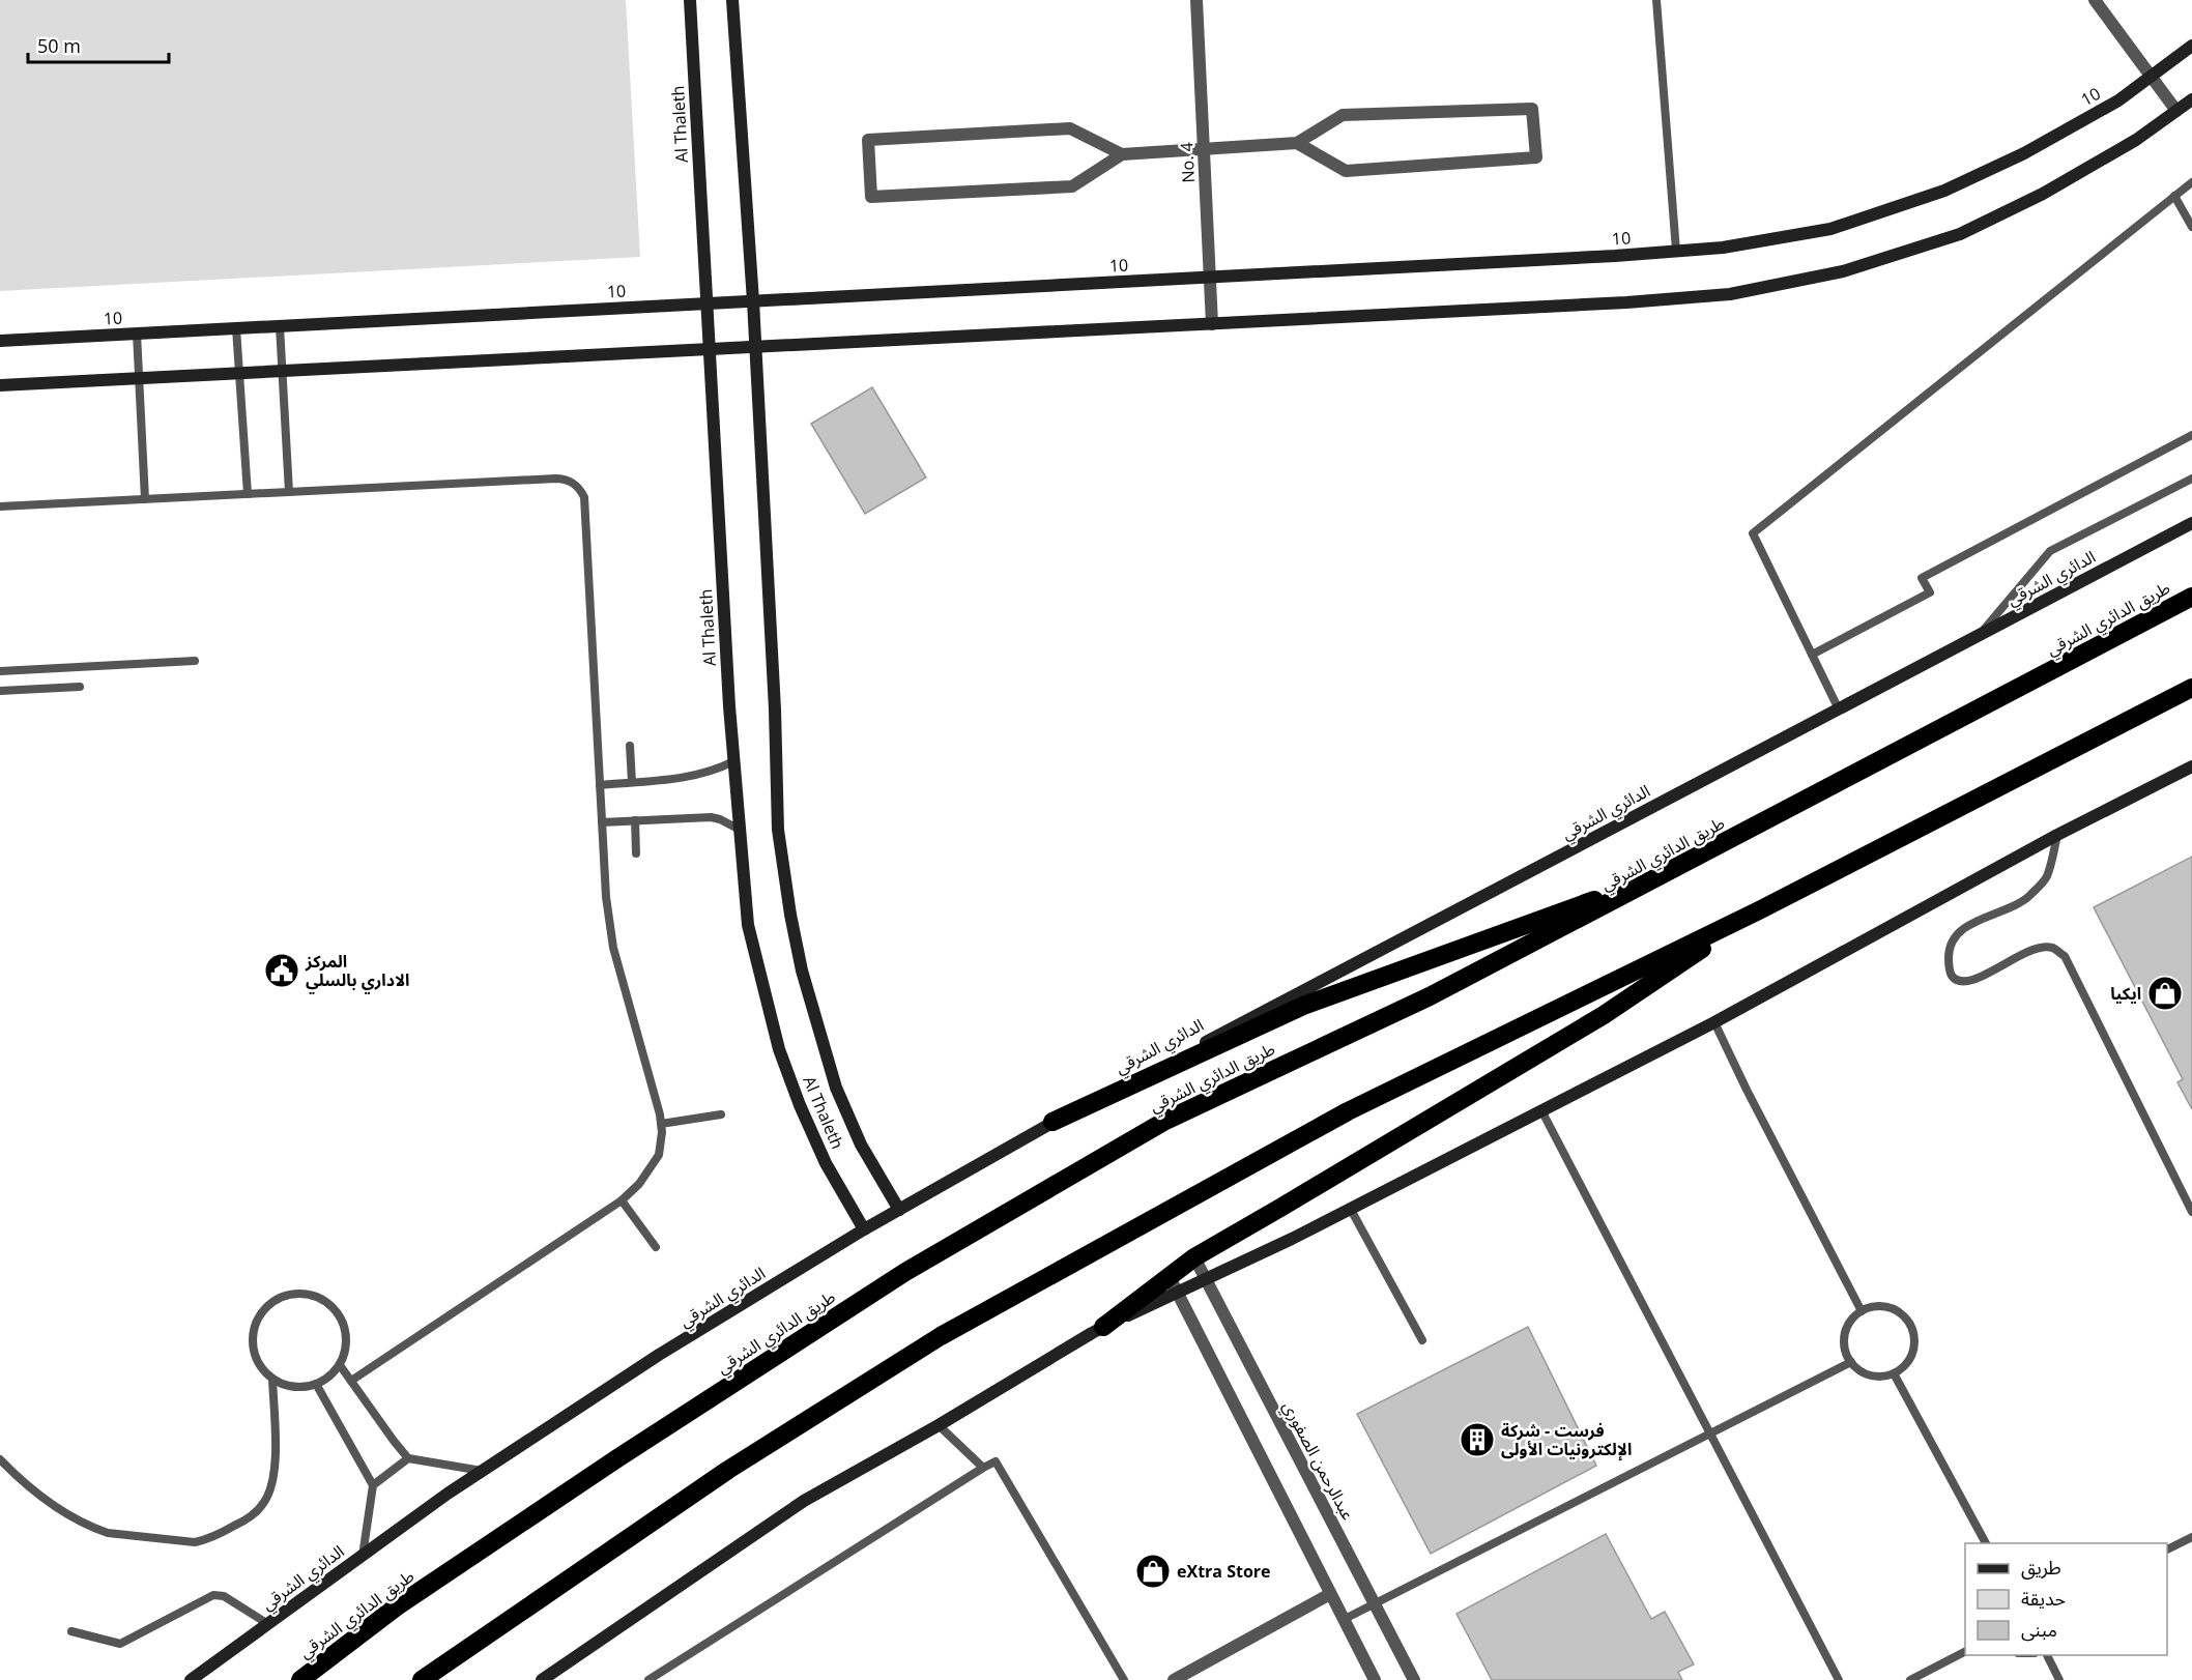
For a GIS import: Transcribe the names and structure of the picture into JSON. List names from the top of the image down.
{
  "streets": {
    "highway": ["طريق الدائري الشرقي"],
    "street": [
      "10",
      "Al Thaleth",
      "No. 4",
      "الدائري الشرقي",
      "عبدالرحمن الصفوري"
    ]
  },
  "crossings": [
    ["10", "Al Thaleth"],
    ["10", "No. 4"],
    ["Al Thaleth", "الدائري الشرقي"]
  ],
  "places": {
    "public building": ["المركز الاداري بالسلي"],
    "shop": ["ايكيا", "eXtra Store"],
    "building": ["فرست - شركة الإلكترونيات الأولى"]
  },
  "legend": ["طريق", "حديقة", "مبنى"],
  "scale_bar": "50 m"
}
